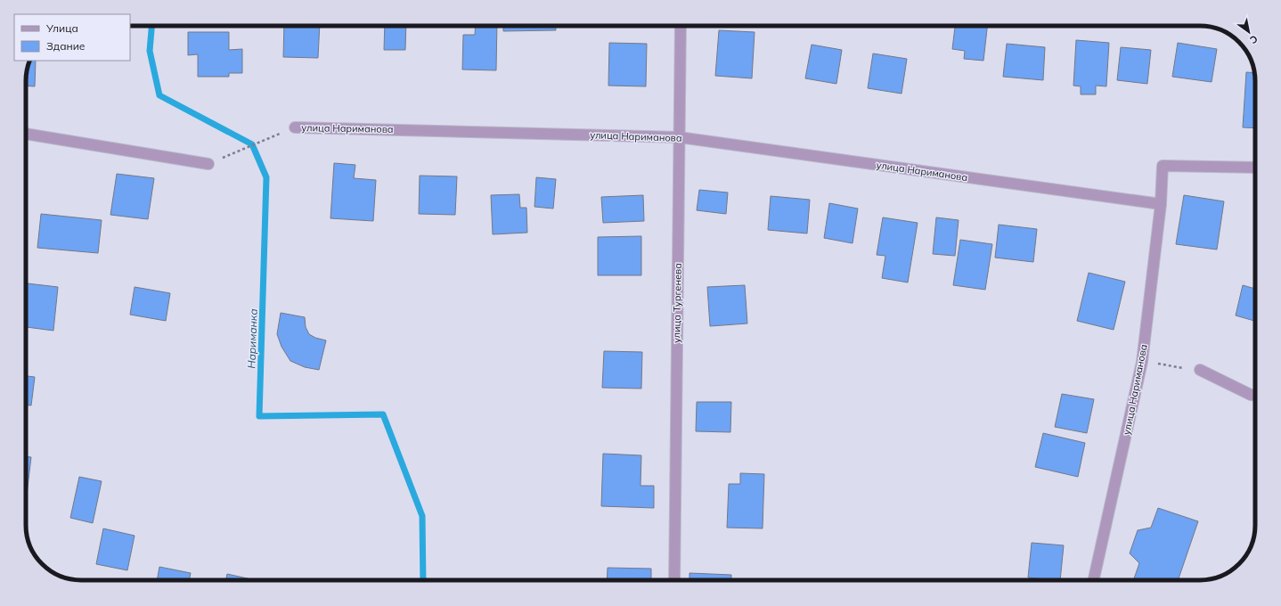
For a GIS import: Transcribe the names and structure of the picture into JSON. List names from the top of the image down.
{
  "streets": {
    "street": ["улица Нариманова", "улица Тургенева"]
  },
  "crossings": [
    ["улица Нариманова", "улица Тургенева"]
  ],
  "water": ["Нариманка"],
  "legend": ["Улица", "Здание"],
  "north": "bottom right"
}
